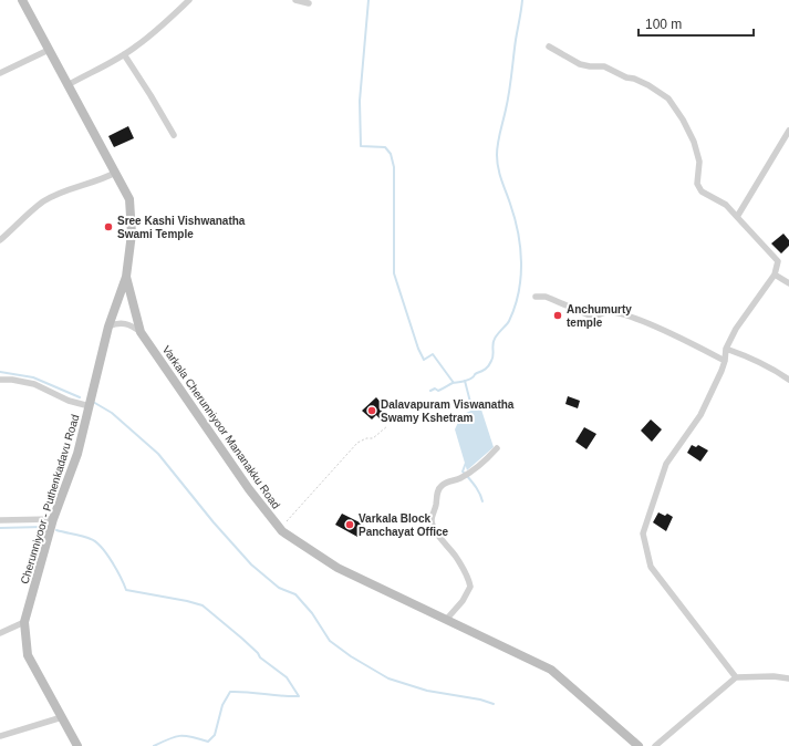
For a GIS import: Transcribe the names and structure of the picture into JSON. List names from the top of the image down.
{
  "streets": {
    "main road": ["Varkala Cherunniyoor Mananakku Road", "Cherunniyoor - Puthenkadavu Road"]
  },
  "crossings": [
    ["Varkala Cherunniyoor Mananakku Road", "Cherunniyoor - Puthenkadavu Road"]
  ],
  "places": [
    "Sree Kashi Vishwanatha Swami Temple",
    "Anchumurty temple",
    "Dalavapuram Viswanatha Swamy Kshetram",
    "Varkala Block Panchayat Office"
  ],
  "scale_bar": "100 m"
}
